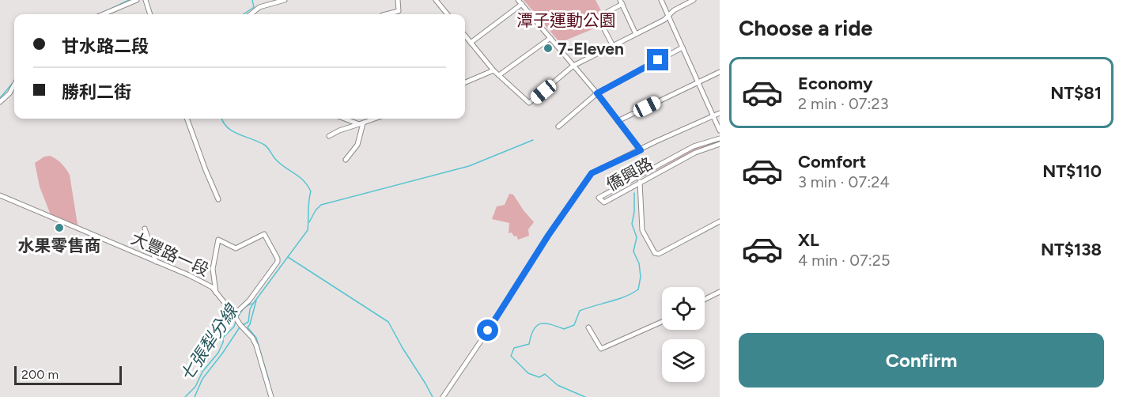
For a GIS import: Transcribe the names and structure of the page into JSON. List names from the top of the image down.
{
  "streets": {
    "street": ["僑興路", "大豐路一段"]
  },
  "water": ["七張犁分線"],
  "parks": ["潭子運動公園"],
  "places": ["7-Eleven", "水果零售商"],
  "scale_bar": "200 m",
  "page": {
    "heading": "Choose a ride",
    "banner": ["甘水路二段", "勝利二街"],
    "list": [
      {
        "name": "Economy",
        "note": "2 min · 07:23",
        "value": "NT$81"
      },
      {
        "name": "Comfort",
        "note": "3 min · 07:24",
        "value": "NT$110"
      },
      {
        "name": "XL",
        "note": "4 min · 07:25",
        "value": "NT$138"
      }
    ],
    "buttons": "Confirm",
    "scale": "200 m"
  }
}
